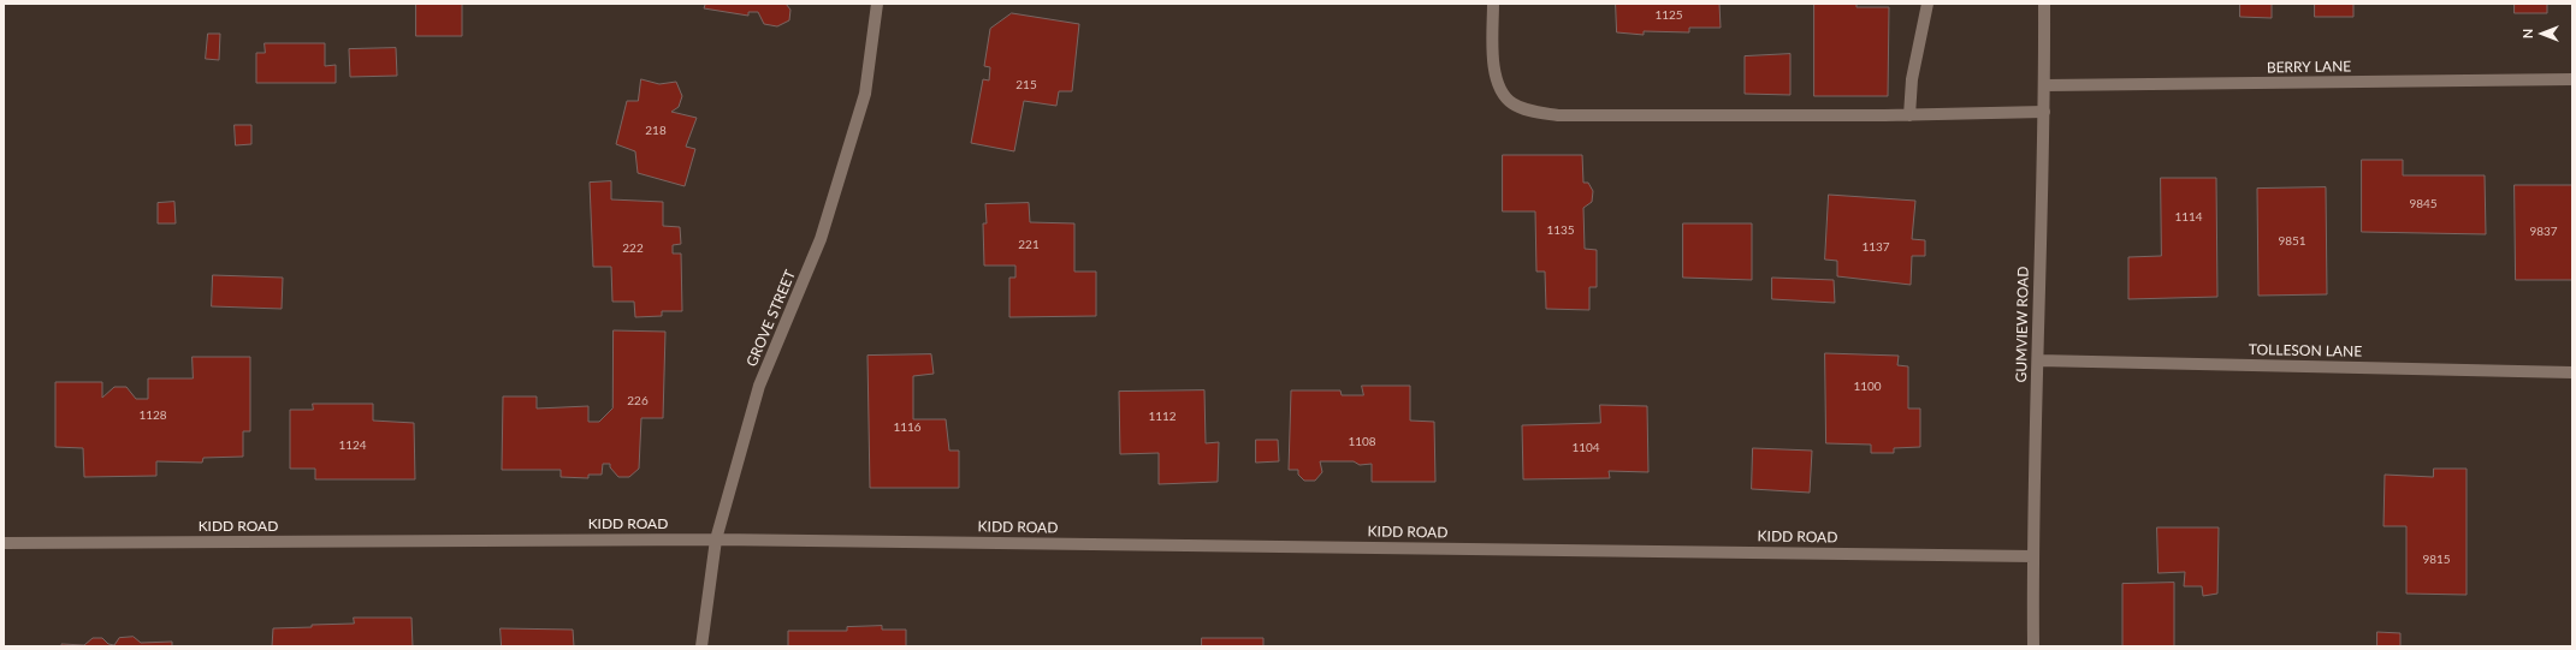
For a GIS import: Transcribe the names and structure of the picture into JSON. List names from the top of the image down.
{
  "streets": {
    "street": [
      "BERRY LANE",
      "GROVE STREET",
      "GUMVIEW ROAD",
      "TOLLESON LANE",
      "KIDD ROAD"
    ]
  },
  "crossings": [
    ["BERRY LANE", "GUMVIEW ROAD"],
    ["GROVE STREET", "KIDD ROAD"],
    ["GUMVIEW ROAD", "TOLLESON LANE"],
    ["GUMVIEW ROAD", "KIDD ROAD"]
  ],
  "house_numbers": [
    "1125",
    "215",
    "218",
    "9845",
    "1114",
    "1135",
    "9837",
    "9851",
    "221",
    "1137",
    "222",
    "1100",
    "226",
    "1128",
    "1112",
    "1116",
    "1108",
    "1124",
    "1104",
    "9815"
  ],
  "north": "left"
}
